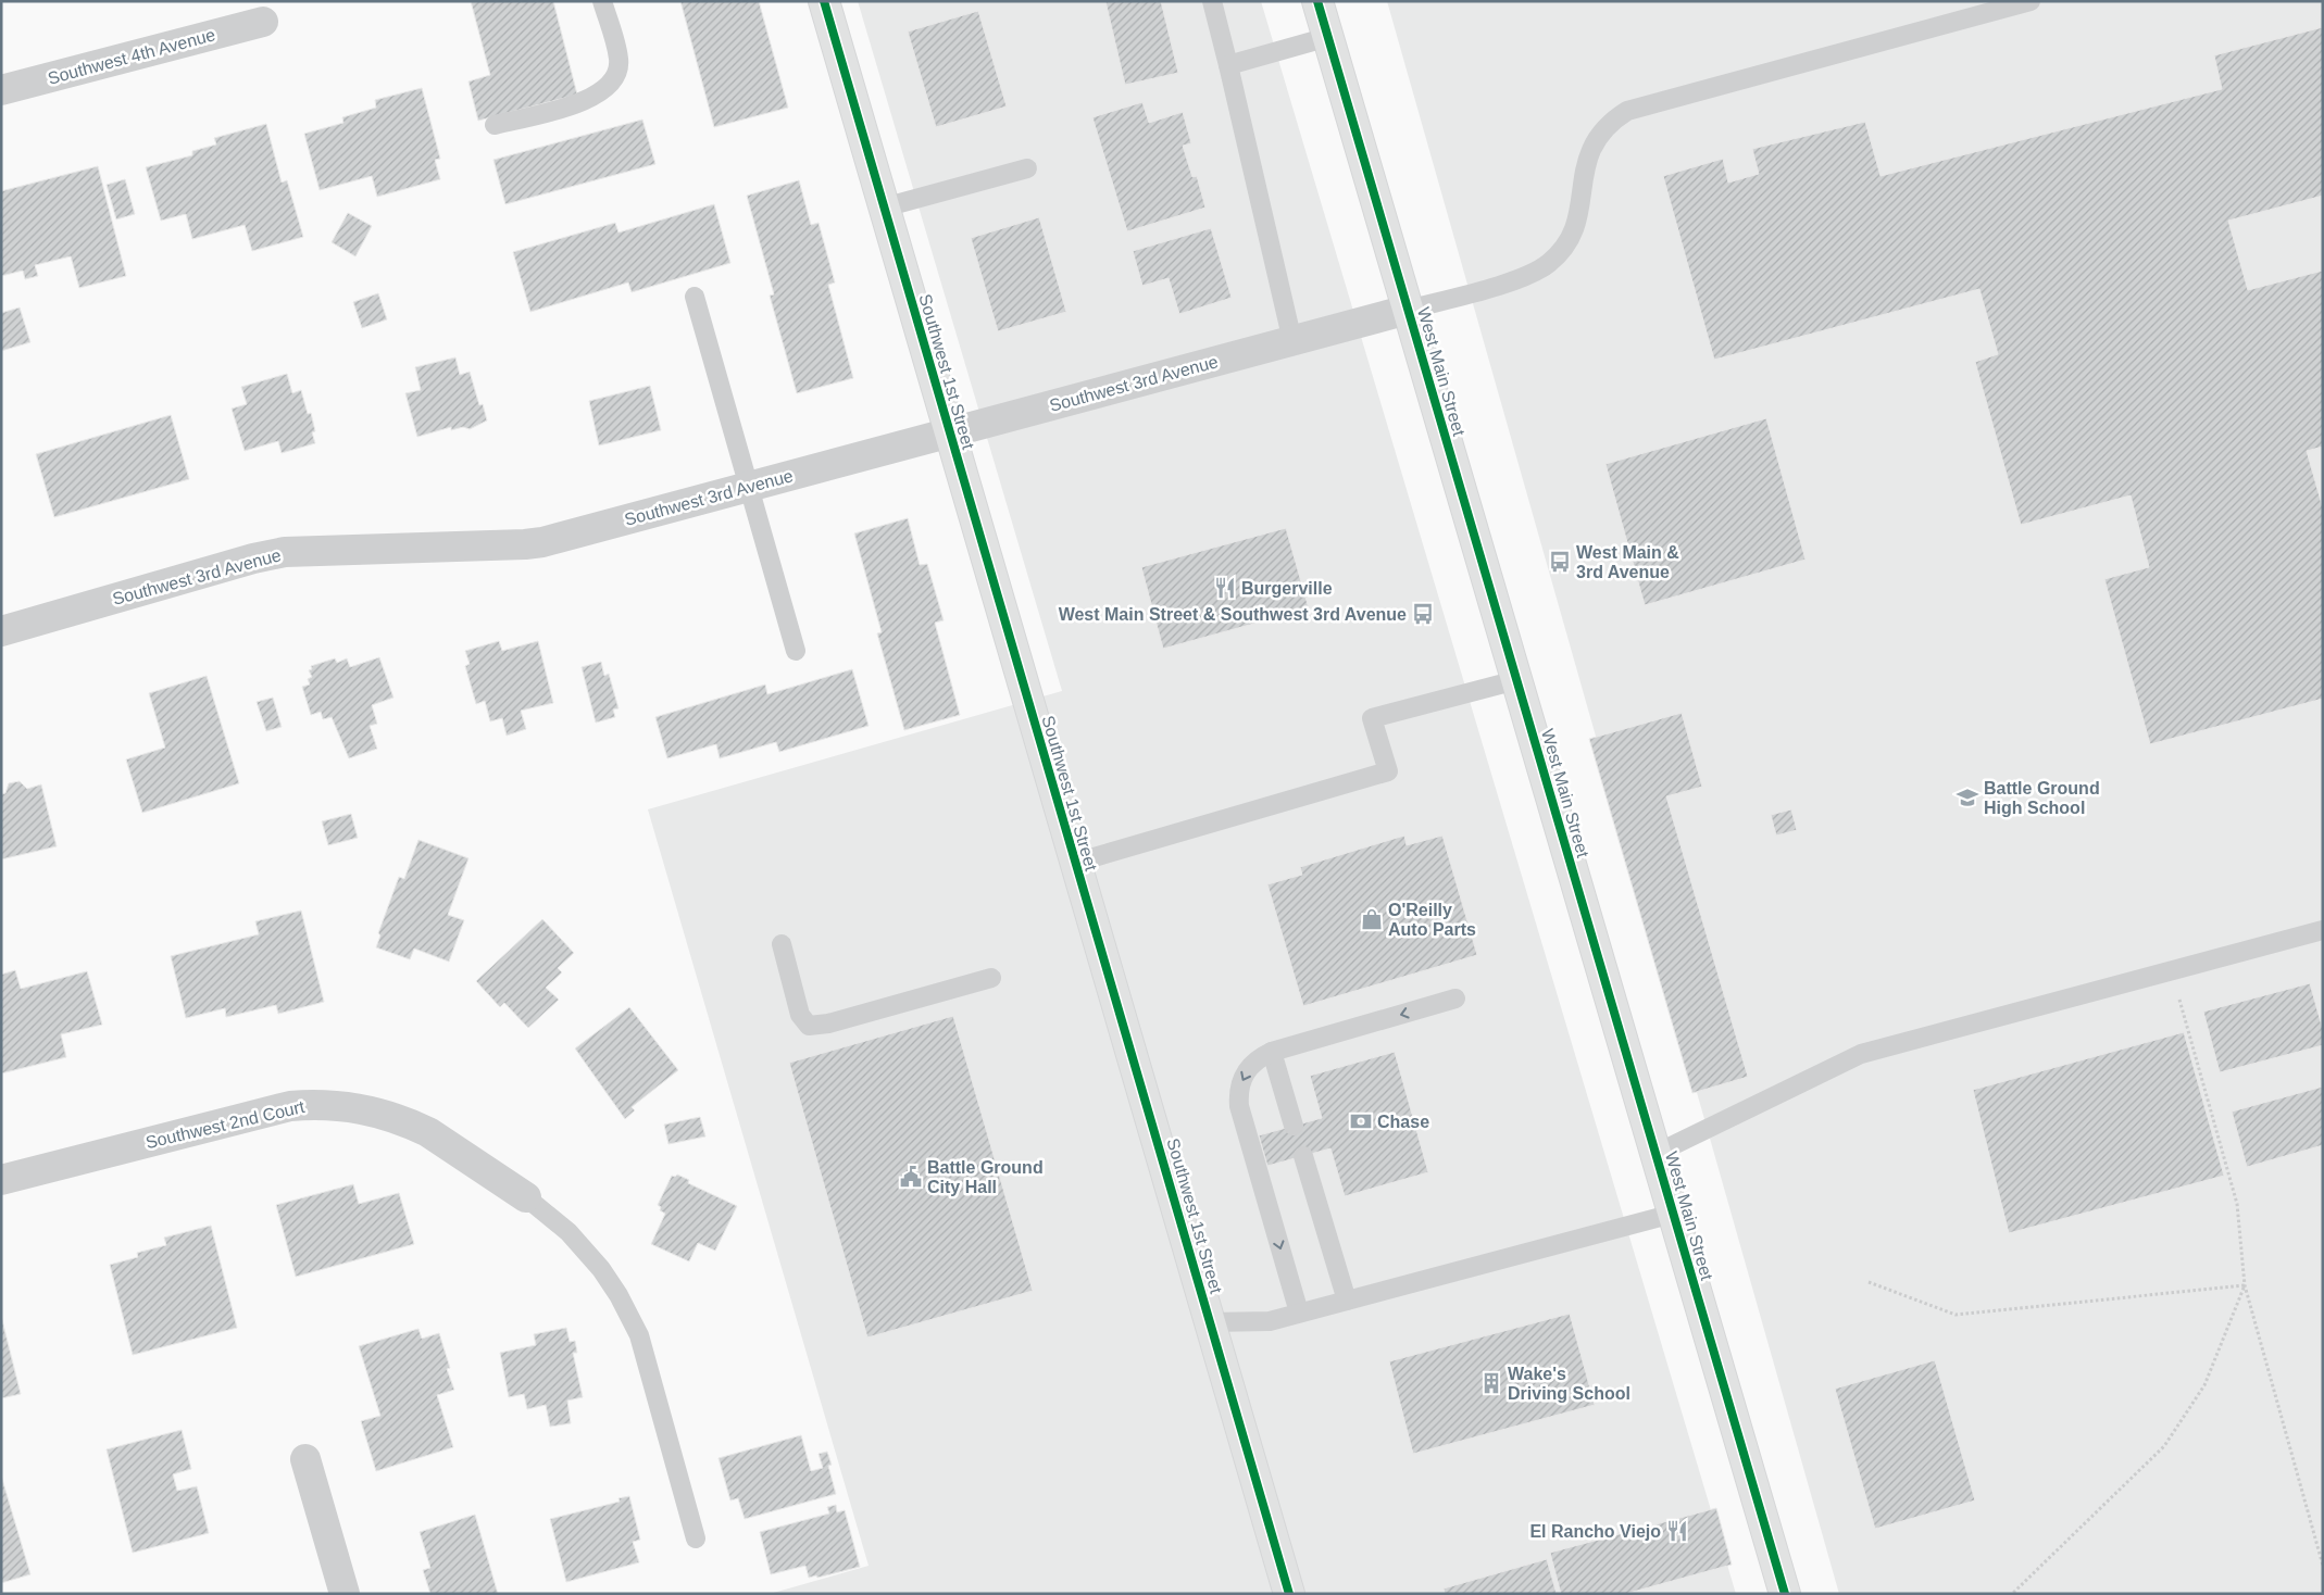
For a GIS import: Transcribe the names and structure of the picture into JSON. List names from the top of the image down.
{
  "streets": {
    "main road": ["Southwest 1st Street", "West Main Street"],
    "street": ["Southwest 4th Avenue", "Southwest 3rd Avenue", "Southwest 2nd Court"]
  },
  "crossings": [
    ["Southwest 1st Street", "Southwest 3rd Avenue"],
    ["West Main Street", "Southwest 3rd Avenue"]
  ],
  "places": {
    "bus stop": ["West Main & 3rd Avenue", "West Main Street & Southwest 3rd Avenue"],
    "restaurant": ["Burgerville", "El Rancho Viejo"],
    "school or university": ["Battle Ground High School"],
    "shop": ["O'Reilly Auto Parts"],
    "bank": ["Chase"],
    "public building": ["Battle Ground City Hall"],
    "building": ["Wake's Driving School"]
  }
}
